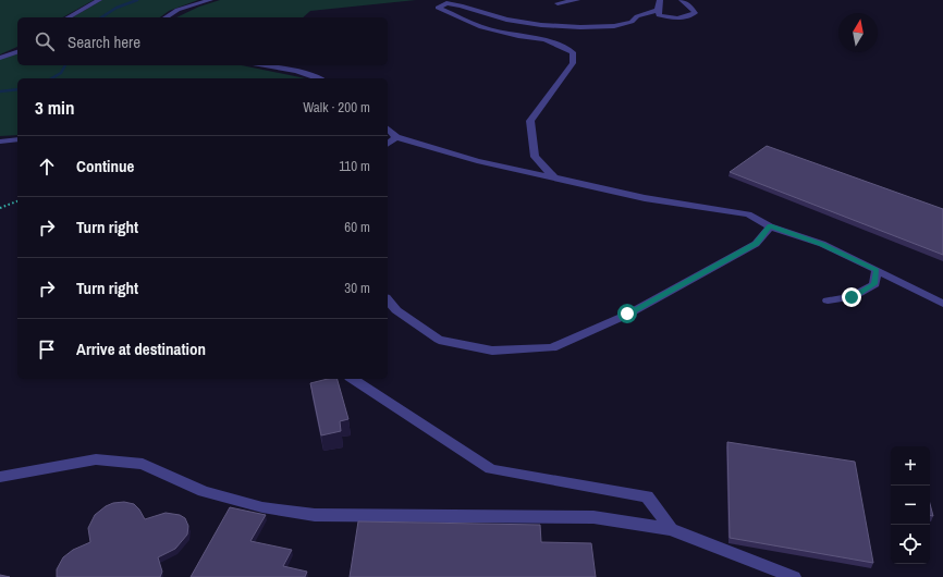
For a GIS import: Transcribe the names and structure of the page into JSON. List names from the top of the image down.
{
  "north": "top",
  "page": {
    "search": "Search here",
    "heading": ["3 min", "Walk · 200 m"],
    "list": [
      ["Continue", "110 m"],
      ["Turn right", "60 m"],
      ["Turn right", "30 m"],
      "Arrive at destination"
    ],
    "map_buttons": ["+", "−"]
  }
}
